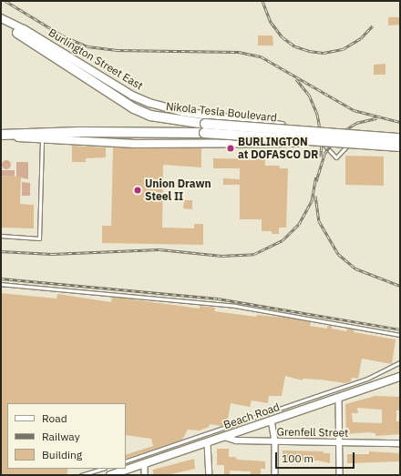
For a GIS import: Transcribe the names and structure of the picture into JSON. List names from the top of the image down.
{
  "streets": {
    "highway": ["Nikola Tesla Boulevard"],
    "main road": ["Burlington Street East", "Beach Road"],
    "street": ["Grenfell Street"]
  },
  "crossings": [
    ["Burlington Street East", "Nikola Tesla Boulevard"],
    ["Beach Road", "Grenfell Street"]
  ],
  "places": ["BURLINGTON at DOFASCO DR", "Union Drawn Steel II"],
  "legend": ["Road", "Railway", "Building"],
  "scale_bar": "100 m"
}
